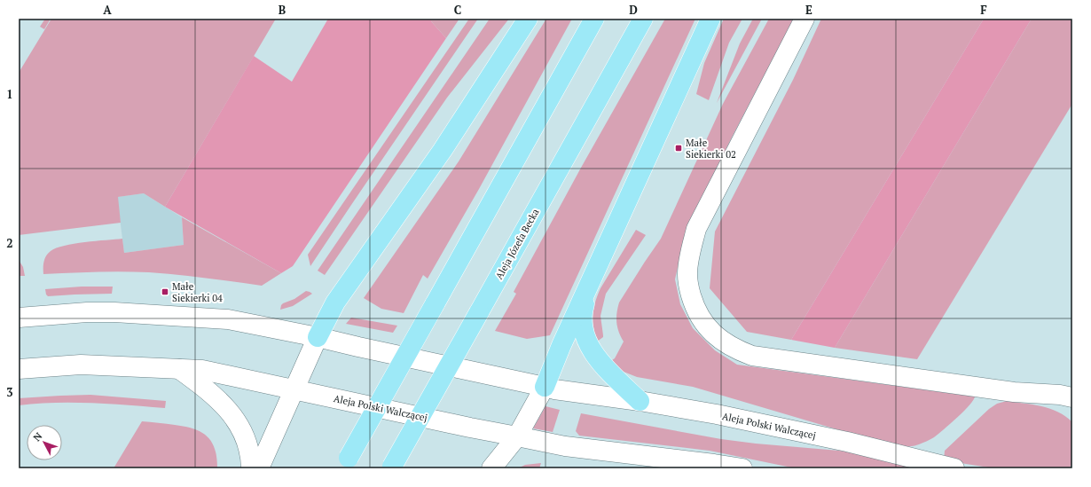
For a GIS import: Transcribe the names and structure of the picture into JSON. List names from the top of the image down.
{
  "streets": {
    "main road": ["Aleja Józefa Becka", "Aleja Polski Walczącej"]
  },
  "places": {
    "transit": ["Małe Siekierki 02", "Małe Siekierki 04"]
  },
  "north": "top left",
  "grid": {
    "columns": [
      "A",
      "B",
      "C",
      "D",
      "E",
      "F"
    ],
    "rows": ["1", "2", "3"]
  }
}
